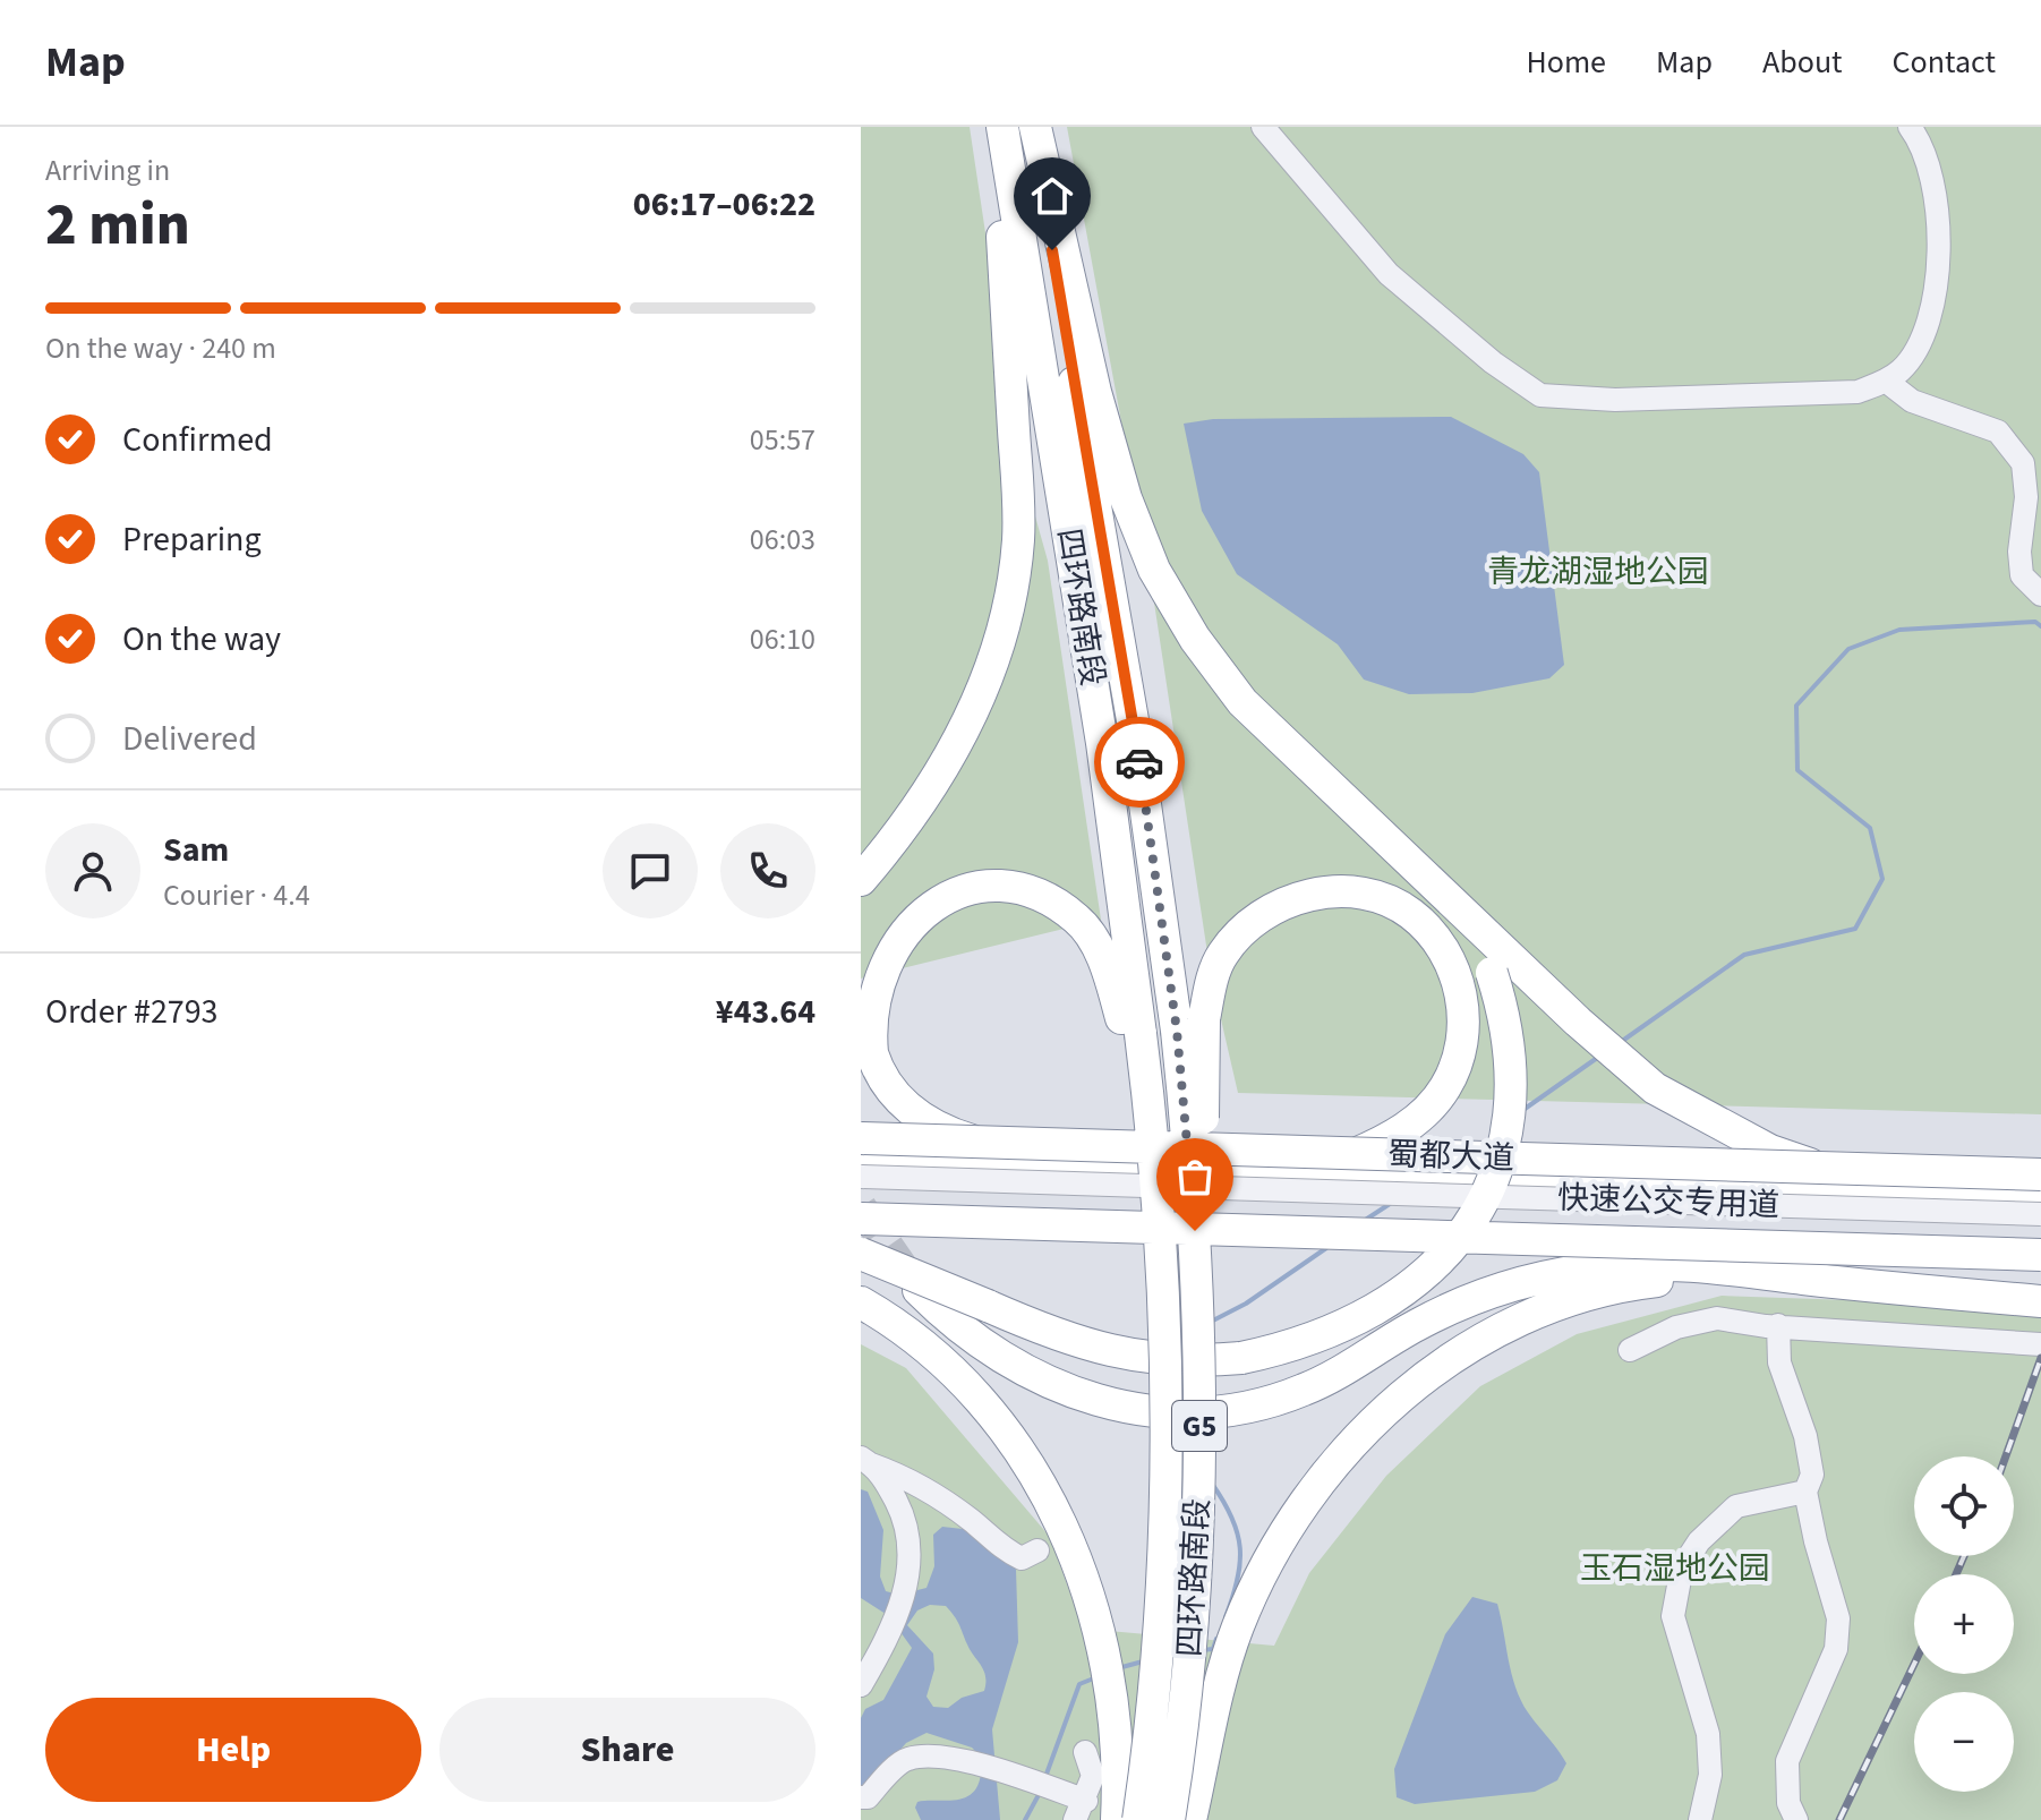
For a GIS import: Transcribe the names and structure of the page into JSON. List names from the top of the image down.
{
  "streets": {
    "highway": ["四环路南段", "蜀都大道", "G5"],
    "street": ["快速公交专用道"]
  },
  "crossings": [
    ["四环路南段", "G5"]
  ],
  "parks": ["青龙湖湿地公园", "玉石湿地公园"],
  "page": {
    "header": "Map",
    "nav": [
      "Home",
      "Map",
      "About",
      "Contact"
    ],
    "heading": ["2 min", "Arriving in", "06:17–06:22"],
    "panel": [
      "Sam",
      "Courier · 4.4",
      "Order #2793",
      "¥43.64"
    ],
    "bar": "On the way · 240 m",
    "list": [
      ["Confirmed", "05:57"],
      ["Preparing", "06:03"],
      ["On the way", "06:10"],
      "Delivered"
    ],
    "map_buttons": ["+", "−"],
    "buttons": ["Help", "Share"]
  }
}
